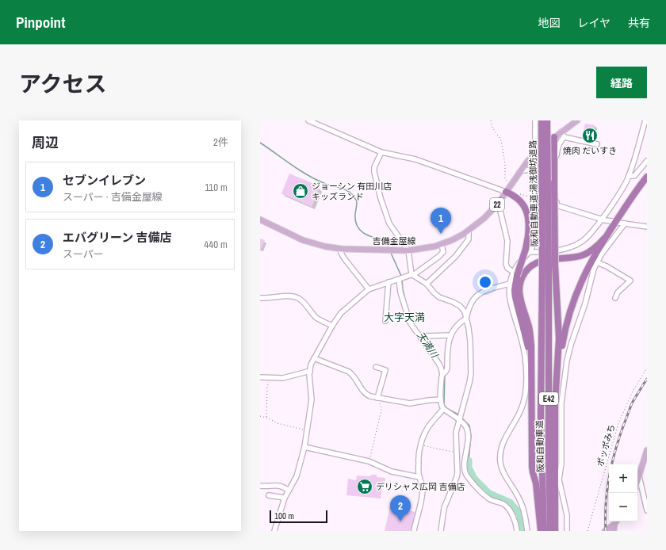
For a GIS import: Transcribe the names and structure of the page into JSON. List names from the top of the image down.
{
  "streets": {
    "highway": ["阪和自動車道;湯浅御坊道路", "E42", "阪和自動車道"],
    "main road": ["22", "吉備金屋線"],
    "path": ["ポッポみち"]
  },
  "crossings": [
    ["阪和自動車道;湯浅御坊道路", "阪和自動車道"]
  ],
  "districts": ["大字天満"],
  "water": ["天満川"],
  "places": {
    "restaurant": ["焼肉 だいすき"],
    "shop": ["ジョーシン 有田川店 キッズランド"],
    "supermarket": ["デリシャス広岡 吉備店"]
  },
  "scale_bar": "100 m",
  "page": {
    "header": "Pinpoint",
    "nav": ["地図", "レイヤ", "共有"],
    "title": "アクセス",
    "buttons": "経路",
    "heading": ["周辺", "2件"],
    "list": [
      {
        "mark": "1",
        "name": "セブンイレブン",
        "note": "スーパー · 吉備金屋線",
        "value": "110 m"
      },
      {
        "mark": "2",
        "name": "エバグリーン 吉備店",
        "note": "スーパー",
        "value": "440 m"
      }
    ],
    "pins": ["1", "2"],
    "map_buttons": ["+", "−"],
    "scale": "100 m"
  }
}
